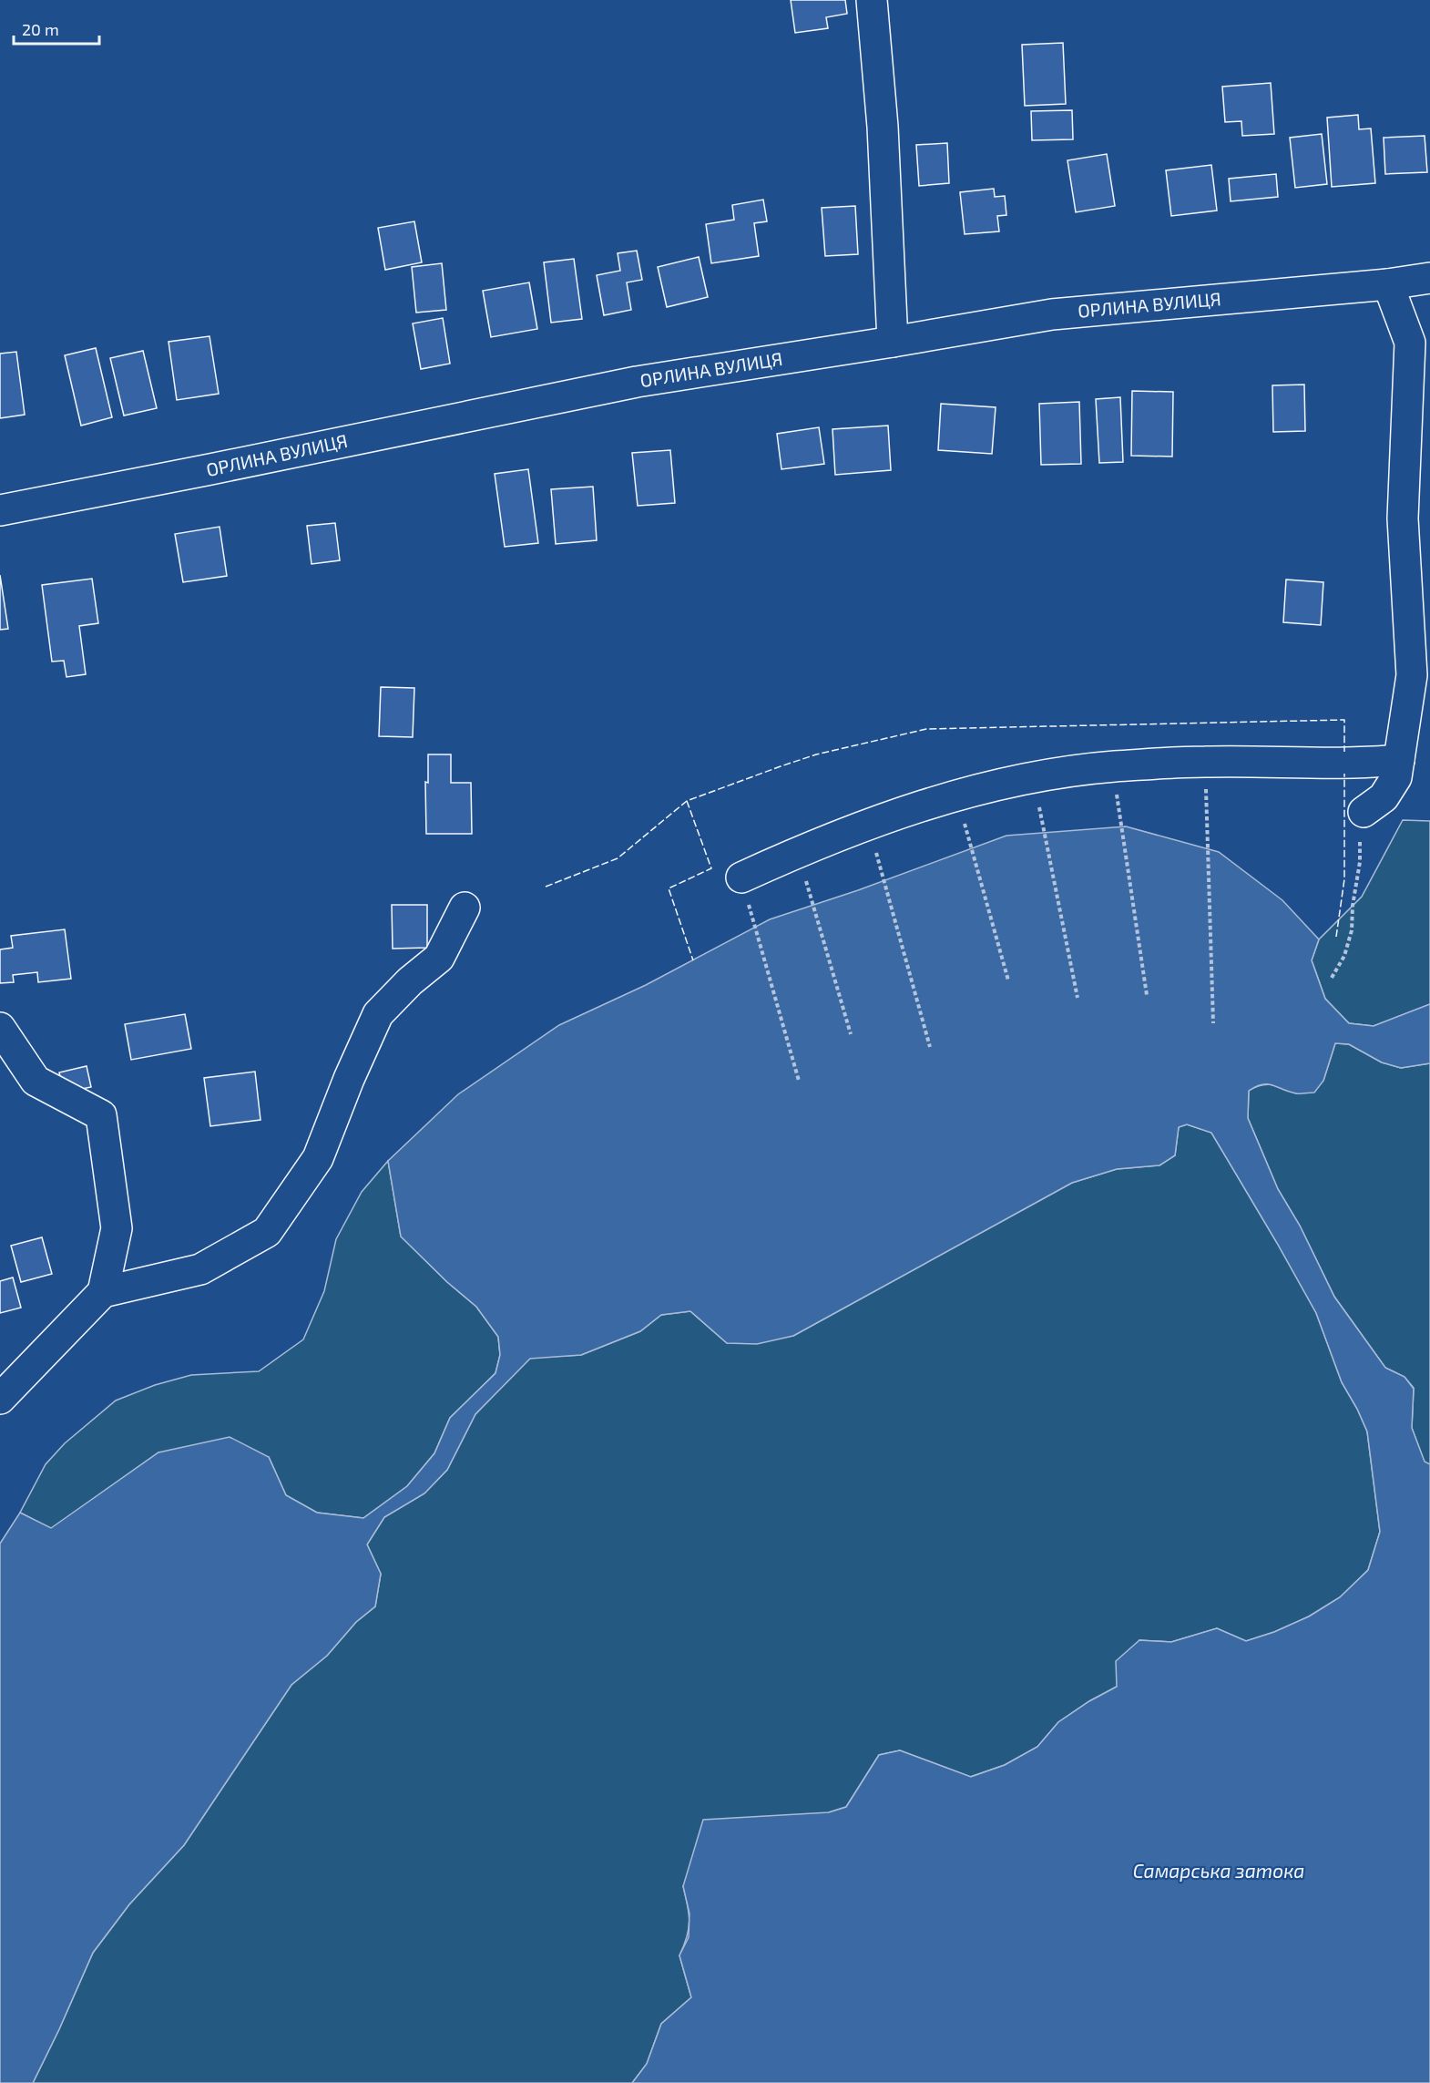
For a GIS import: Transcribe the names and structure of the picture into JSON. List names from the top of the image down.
{
  "streets": {
    "street": ["ОРЛИНА ВУЛИЦЯ"]
  },
  "water": ["Самарська затока"],
  "scale_bar": "20 m"
}
